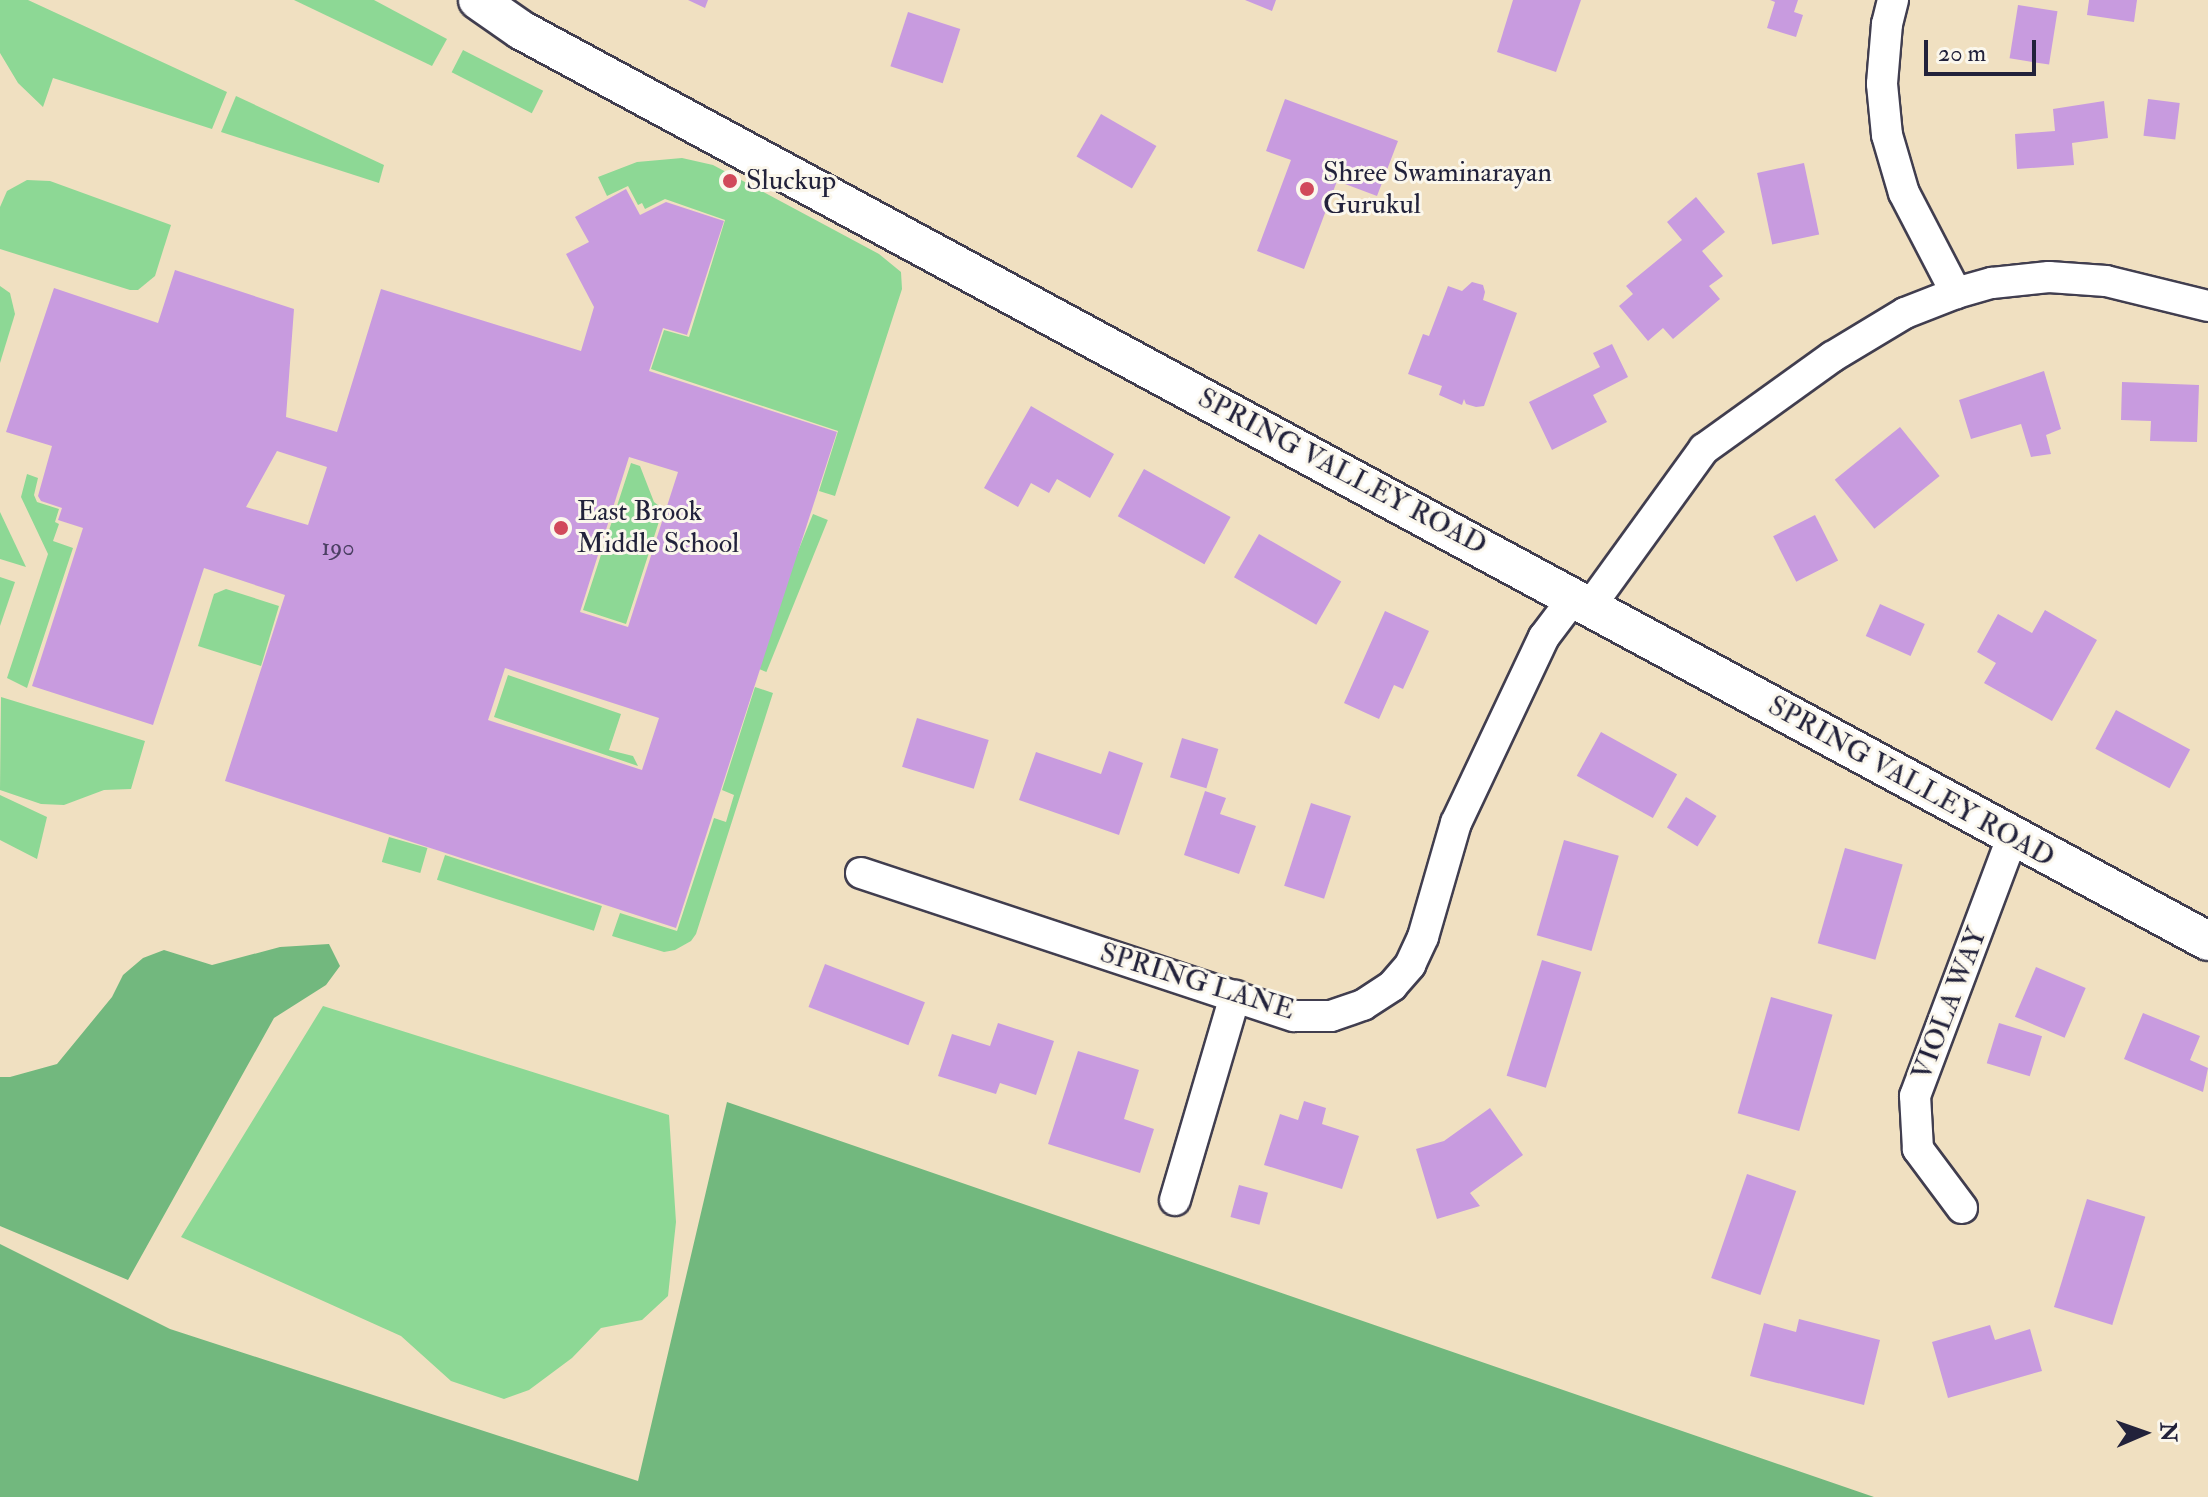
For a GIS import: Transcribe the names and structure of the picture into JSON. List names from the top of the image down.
{
  "streets": {
    "street": ["SPRING VALLEY ROAD", "SPRING LANE", "VIOLA WAY"]
  },
  "crossings": [
    ["SPRING VALLEY ROAD", "SPRING LANE"],
    ["SPRING VALLEY ROAD", "VIOLA WAY"]
  ],
  "places": ["Sluckup", "Shree Swaminarayan Gurukul", "East Brook Middle School"],
  "house_numbers": ["190"],
  "scale_bar": "20 m",
  "north": "right"
}
